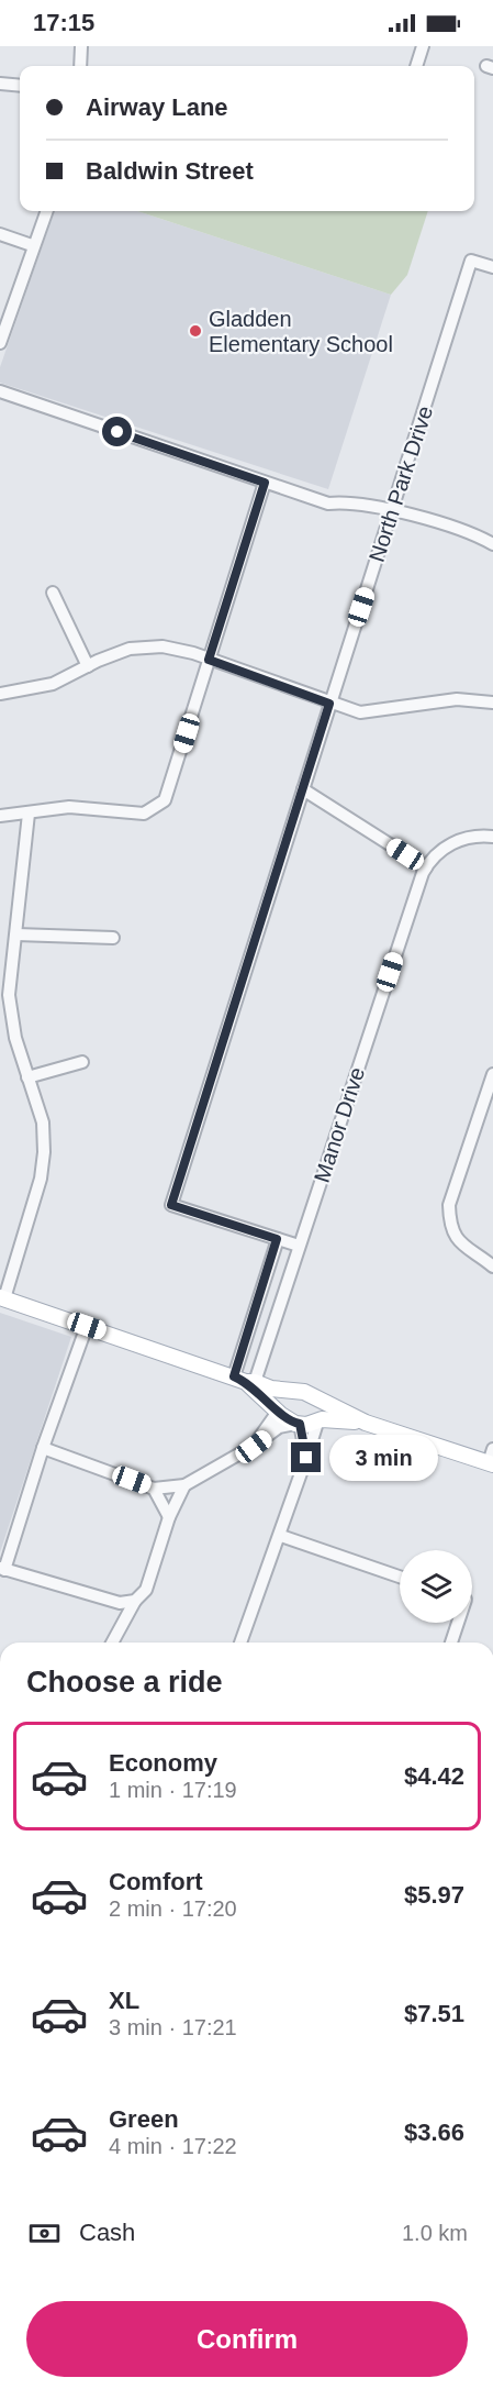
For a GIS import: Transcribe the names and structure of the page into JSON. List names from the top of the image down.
{
  "streets": {
    "street": ["North Park Drive", "Manor Drive"]
  },
  "crossings": [
    ["North Park Drive", "Manor Drive"]
  ],
  "places": ["Gladden Elementary School"],
  "page": {
    "status": "17:15",
    "banner": ["Airway Lane", "Baldwin Street"],
    "bubble": "3 min",
    "heading": "Choose a ride",
    "list": [
      {
        "name": "Economy",
        "note": "1 min · 17:19",
        "value": "$4.42"
      },
      {
        "name": "Comfort",
        "note": "2 min · 17:20",
        "value": "$5.97"
      },
      {
        "name": "XL",
        "note": "3 min · 17:21",
        "value": "$7.51"
      },
      {
        "name": "Green",
        "note": "4 min · 17:22",
        "value": "$3.66"
      }
    ],
    "pay": ["Cash", "1.0 km"],
    "buttons": "Confirm"
  }
}
